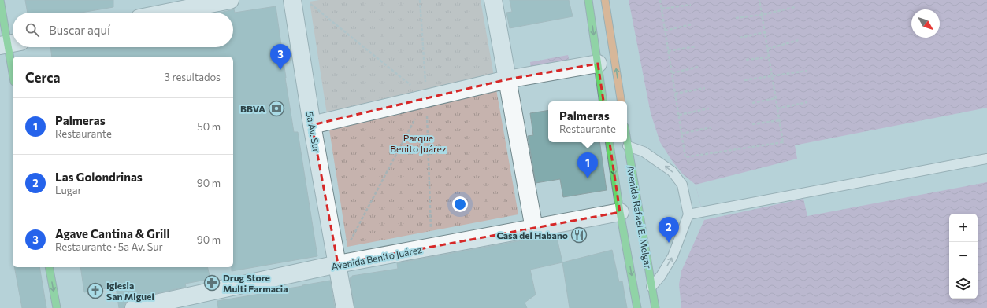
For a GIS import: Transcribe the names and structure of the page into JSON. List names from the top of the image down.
{
  "streets": {
    "main road": ["Avenida Rafael E. Melgar"],
    "street": ["5a Av. Sur", "Avenida Benito Juárez"]
  },
  "crossings": [
    ["5a Av. Sur", "Avenida Benito Juárez"],
    ["Avenida Rafael E. Melgar", "Avenida Benito Juárez"]
  ],
  "parks": ["Parque Benito Juárez"],
  "places": {
    "bank": ["BBVA"],
    "restaurant": ["Casa del Habano"],
    "pharmacy": ["Drug Store Multi Farmacia"],
    "church": ["Iglesia San Miguel"]
  },
  "north": "bottom right",
  "page": {
    "search": "Buscar aquí",
    "pins": ["3", "1", "2"],
    "heading": ["Cerca", "3 resultados"],
    "list": [
      {
        "mark": "1",
        "name": "Palmeras",
        "note": "Restaurante",
        "value": "50 m"
      },
      {
        "mark": "2",
        "name": "Las Golondrinas",
        "note": "Lugar",
        "value": "90 m"
      },
      {
        "mark": "3",
        "name": "Agave Cantina & Grill",
        "note": "Restaurante · 5a Av. Sur",
        "value": "90 m"
      }
    ],
    "popup": ["Palmeras", "Restaurante"],
    "map_buttons": ["+", "−"]
  }
}
